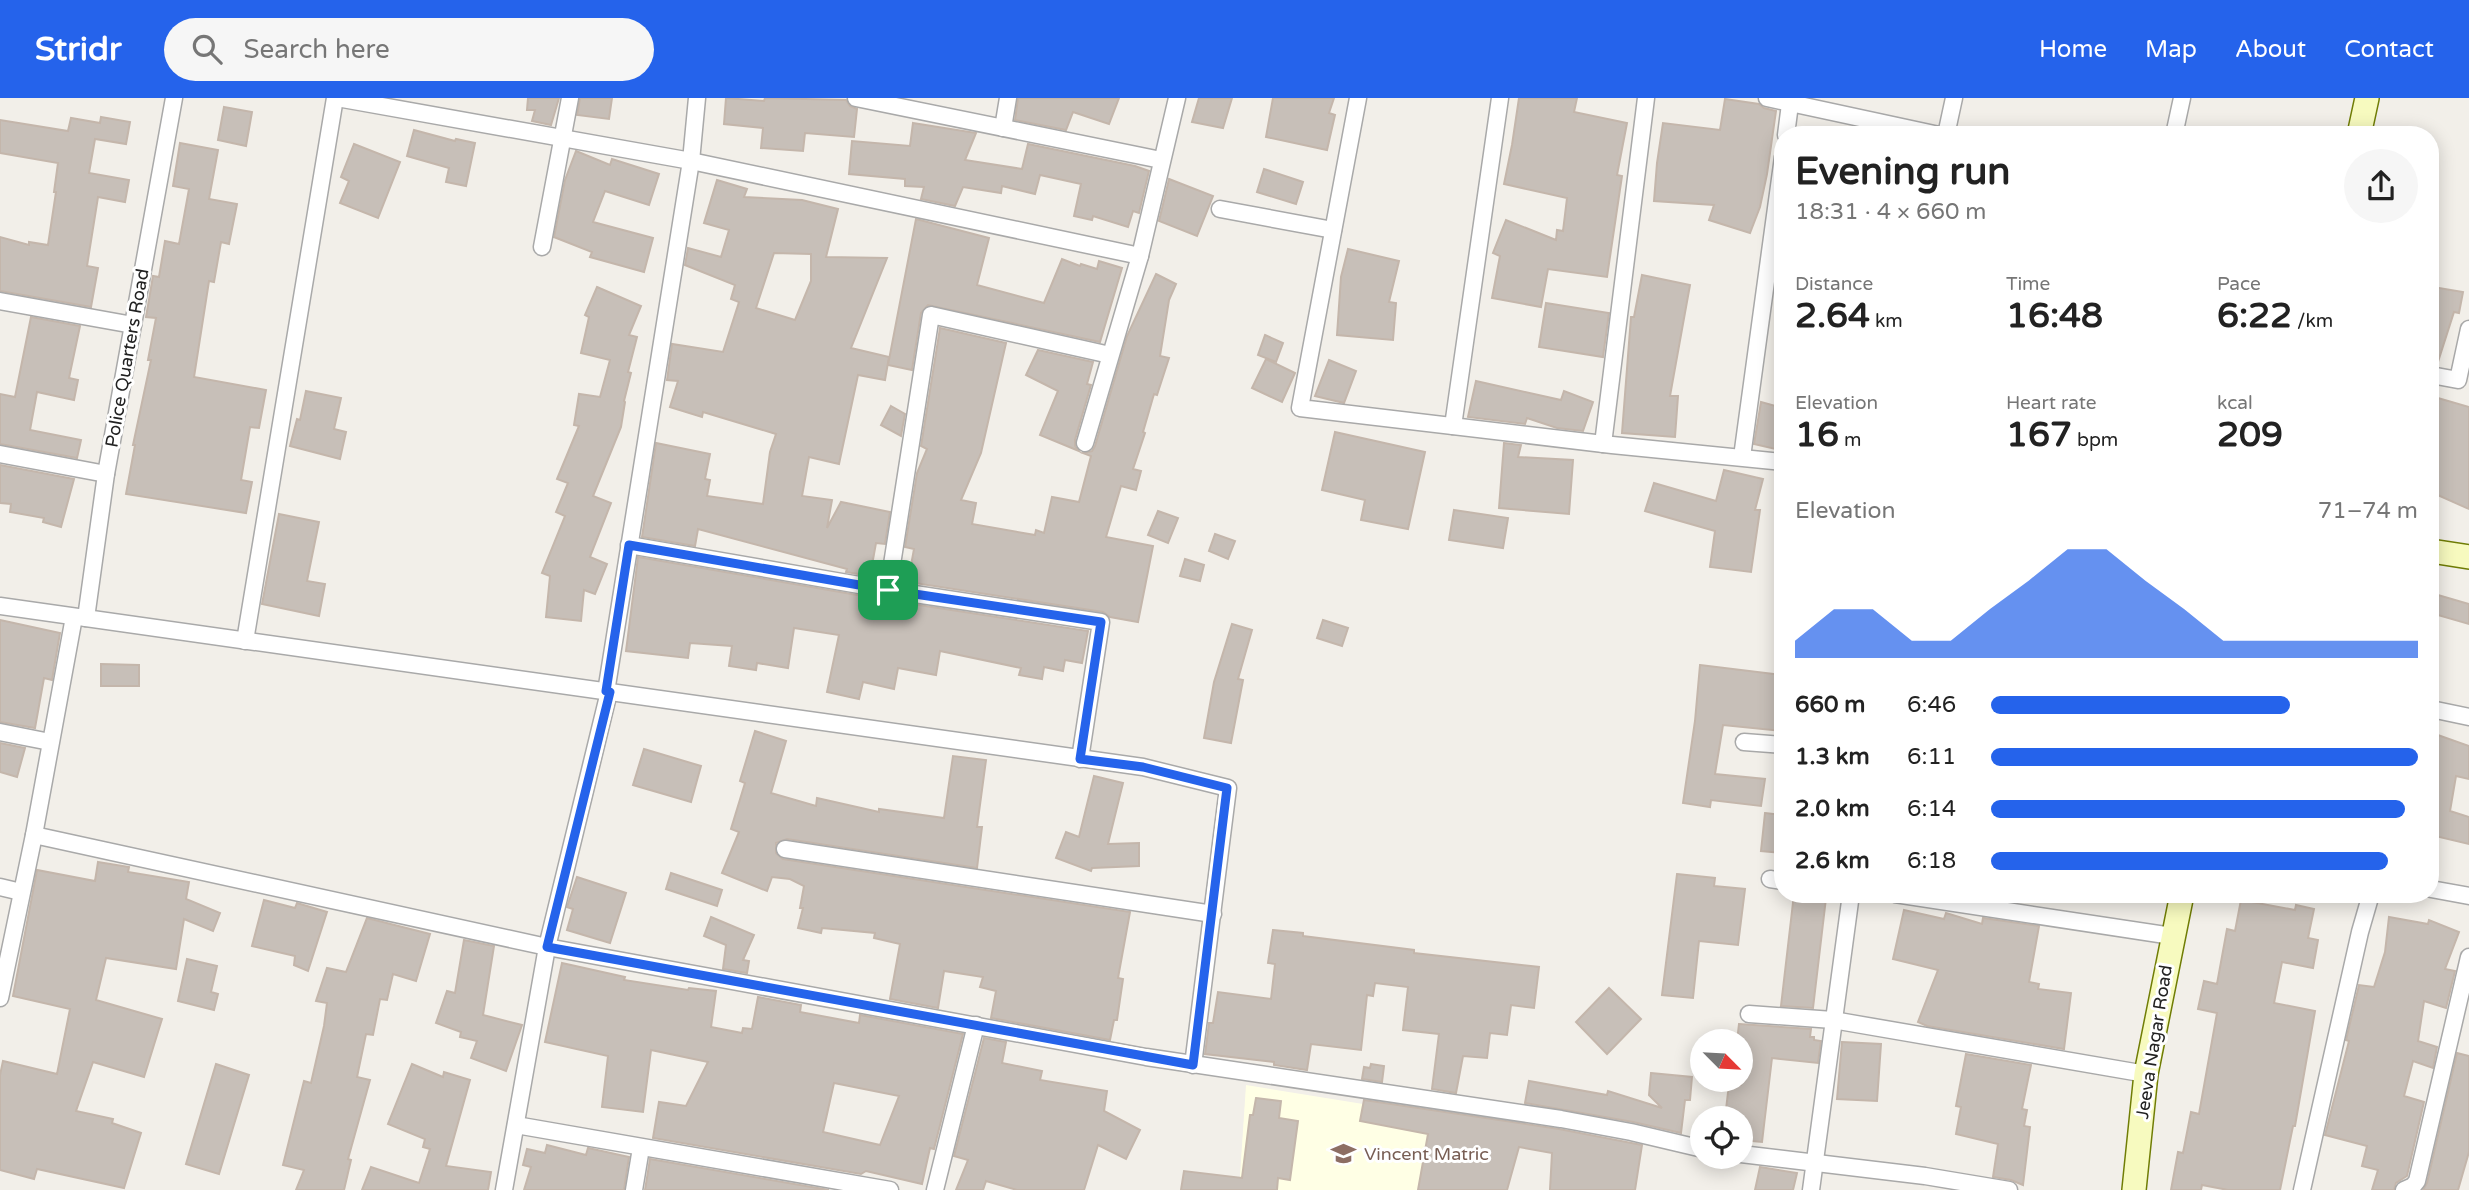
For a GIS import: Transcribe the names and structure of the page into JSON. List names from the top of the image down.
{
  "streets": {
    "street": ["Police Quarters Road", "Jeeva Nagar Road"]
  },
  "places": {
    "school or university": ["Vincent Matric"]
  },
  "north": "bottom right",
  "page": {
    "header": "Stridr",
    "search": "Search here",
    "nav": [
      "Home",
      "Map",
      "About",
      "Contact"
    ],
    "heading": ["Evening run", "18:31 · 4 × 660 m"],
    "stats": [
      ["Distance", "2.64 km"],
      ["Time", "16:48"],
      ["Pace", "6:22 /km"],
      ["Elevation", "16 m"],
      ["Heart rate", "167 bpm"],
      ["kcal", "209"]
    ],
    "chart": ["Elevation", "71–74 m"],
    "list": [
      {
        "name": "660 m",
        "note": "6:46"
      },
      {
        "name": "1.3 km",
        "note": "6:11"
      },
      {
        "name": "2.0 km",
        "note": "6:14"
      },
      {
        "name": "2.6 km",
        "note": "6:18"
      }
    ]
  }
}
